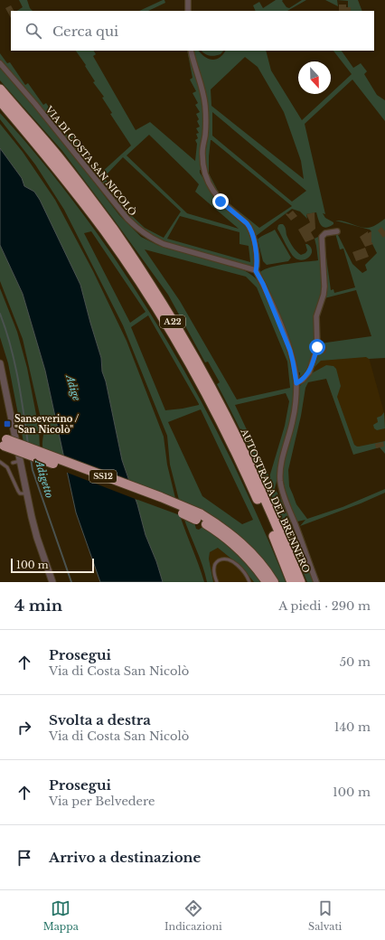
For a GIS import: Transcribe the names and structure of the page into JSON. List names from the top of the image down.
{
  "streets": {
    "highway": ["A22", "SS12", "AUTOSTRADA DEL BRENNERO"],
    "street": ["VIA DI COSTA SAN NICOLÒ"]
  },
  "water": ["Adige", "Adigetto"],
  "places": {
    "transit": ["Sanseverino / \"San Nicolò\""]
  },
  "scale_bar": "100 m",
  "north": "bottom",
  "page": {
    "search": "Cerca qui",
    "scale": "100 m",
    "heading": ["4 min", "A piedi · 290 m"],
    "list": [
      ["Prosegui", "Via di Costa San Nicolò", "50 m"],
      ["Svolta a destra", "Via di Costa San Nicolò", "140 m"],
      ["Prosegui", "Via per Belvedere", "100 m"],
      "Arrivo a destinazione"
    ],
    "nav": ["Mappa", "Indicazioni", "Salvati"]
  }
}
